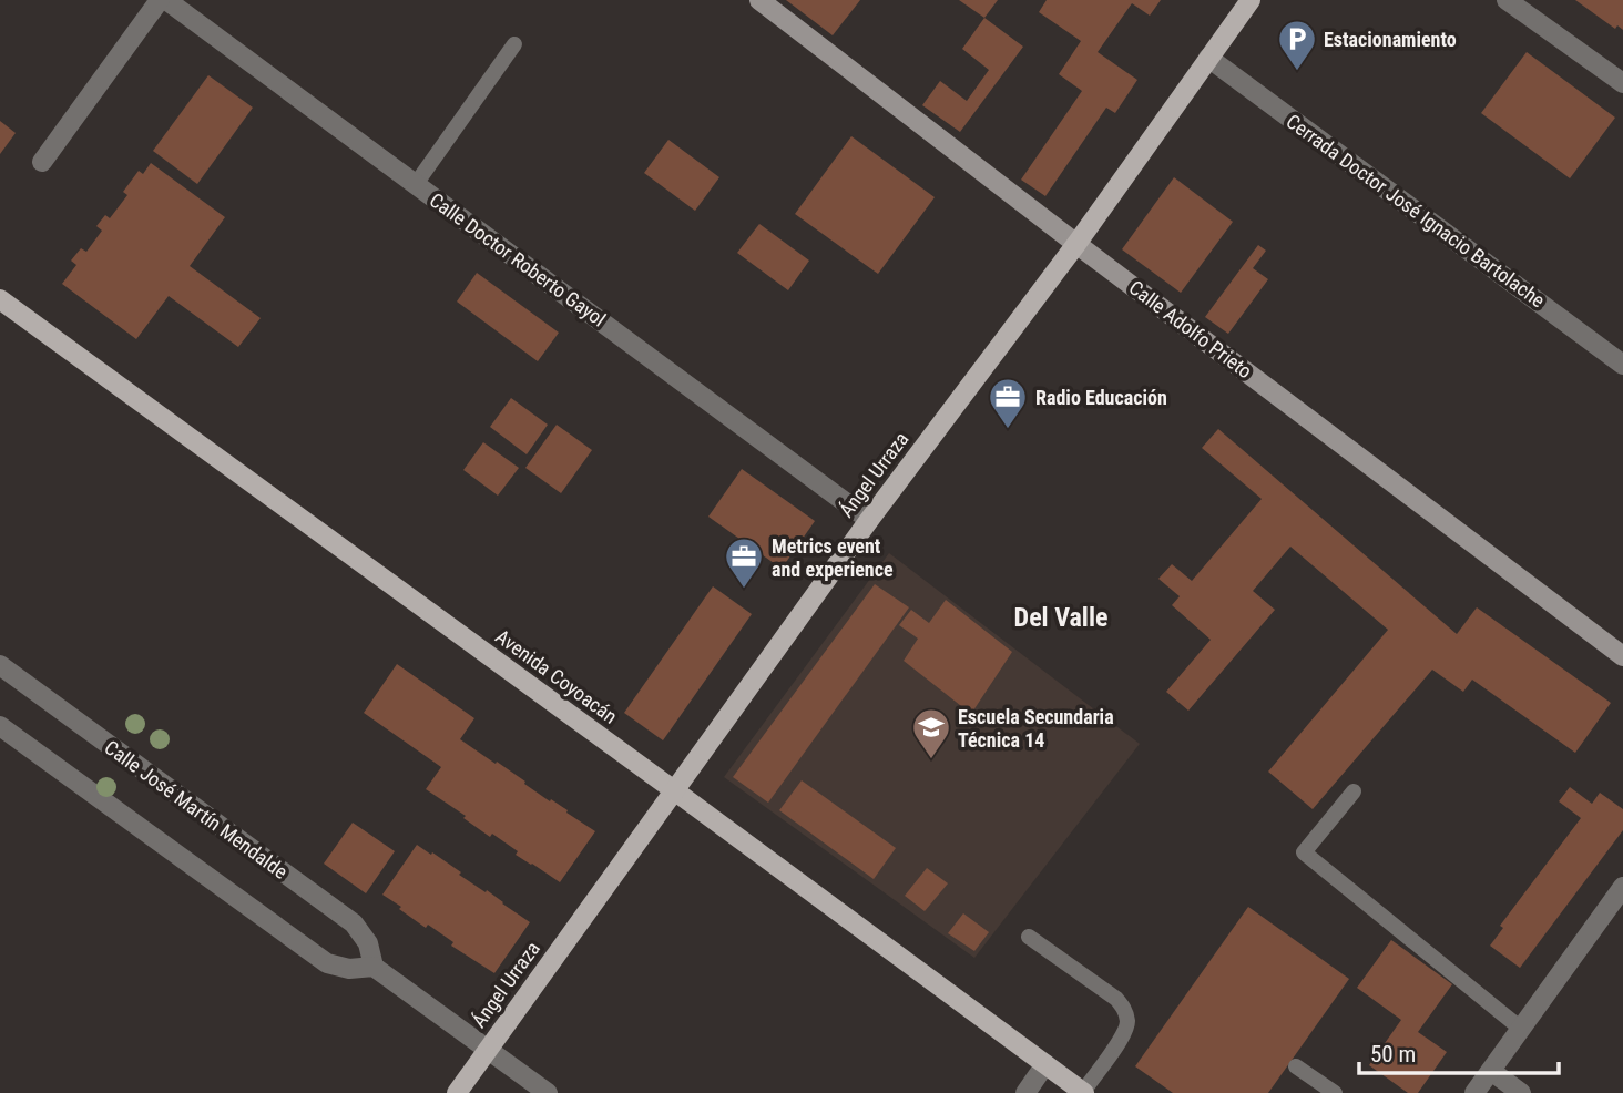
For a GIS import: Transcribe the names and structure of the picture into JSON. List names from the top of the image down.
{
  "streets": {
    "main road": ["Ángel Urraza", "Avenida Coyoacán"],
    "street": [
      "Cerrada Doctor José Ignacio Bartolache",
      "Calle Doctor Roberto Gayol",
      "Calle Adolfo Prieto",
      "Calle José Martín Mendalde"
    ]
  },
  "crossings": [
    ["Cerrada Doctor José Ignacio Bartolache", "Ángel Urraza"],
    ["Calle Doctor Roberto Gayol", "Ángel Urraza"],
    ["Calle Adolfo Prieto", "Ángel Urraza"],
    ["Ángel Urraza", "Avenida Coyoacán"]
  ],
  "districts": ["Del Valle"],
  "places": {
    "parking": ["Estacionamiento"],
    "office": ["Radio Educación", "Metrics event and experience"],
    "school or university": ["Escuela Secundaria Técnica 14"]
  },
  "scale_bar": "50 m"
}
